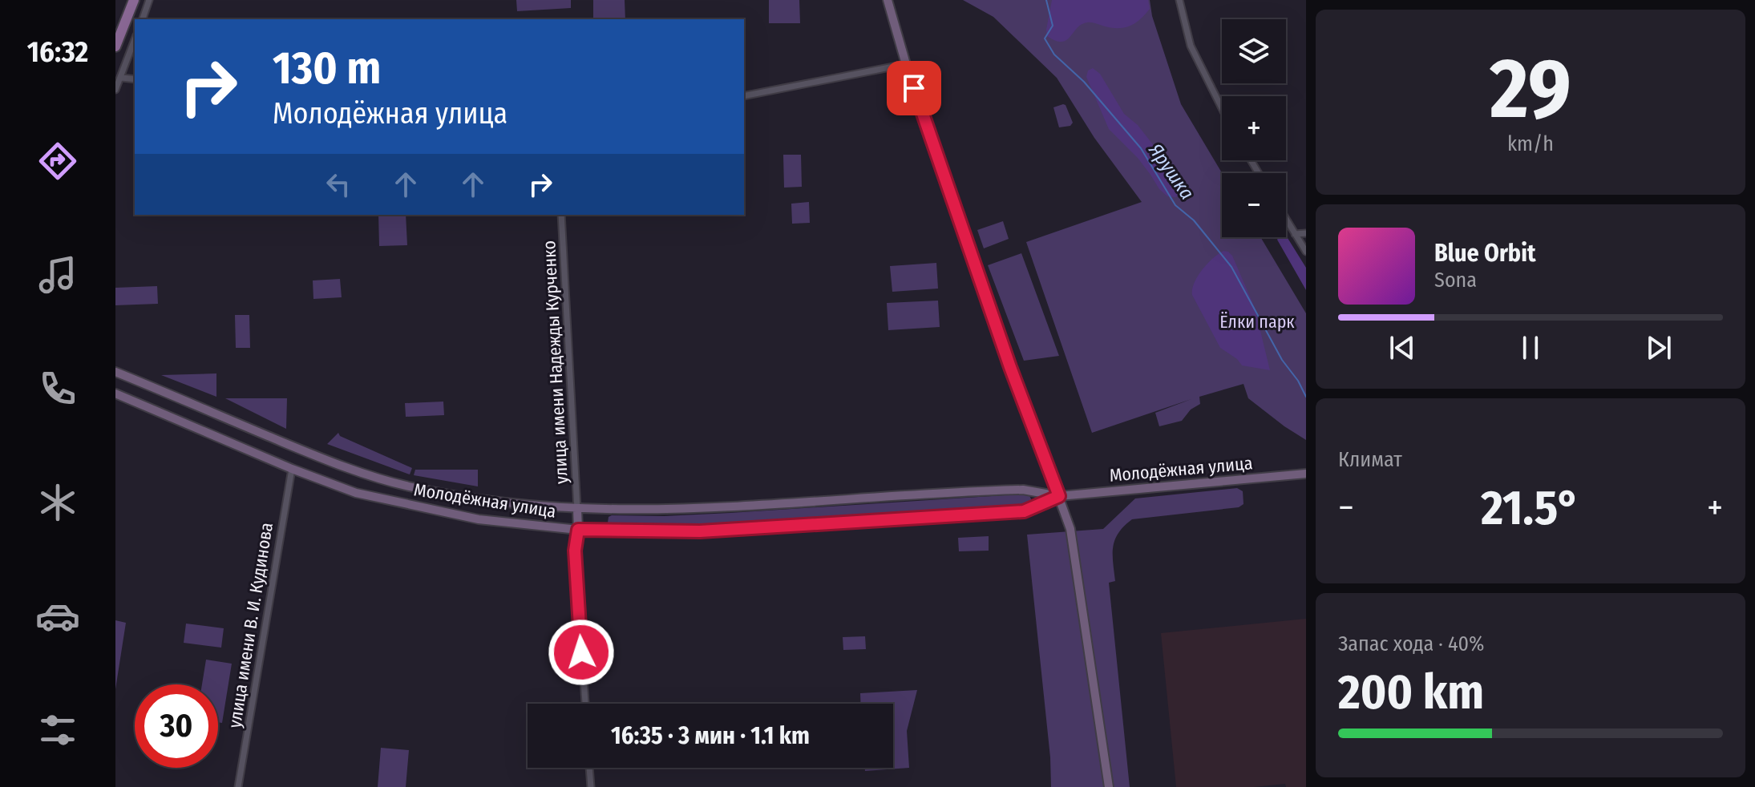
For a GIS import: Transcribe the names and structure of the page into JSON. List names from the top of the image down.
{
  "streets": {
    "main road": ["Молодёжная улица"],
    "street": ["улица имени Надежды Курченко", "улица имени В. И. Кудинова"]
  },
  "crossings": [
    ["улица имени Надежды Курченко", "Молодёжная улица"],
    ["Молодёжная улица", "улица имени В. И. Кудинова"]
  ],
  "water": ["Ярушка"],
  "parks": ["Ёлки парк"],
  "page": {
    "tabs": "16:32",
    "tile": [
      ["29", "km/h"],
      "Климат",
      ["Запас хода · 40%", "200 km"]
    ],
    "map_buttons": ["+", "−"],
    "turn": ["130 m", "Молодёжная улица"],
    "song": ["Blue Orbit", "Sona"],
    "heat": ["−", "21.5°", "+"],
    "limit": "30",
    "trip": "16:35 · 3 мин · 1.1 km"
  }
}
